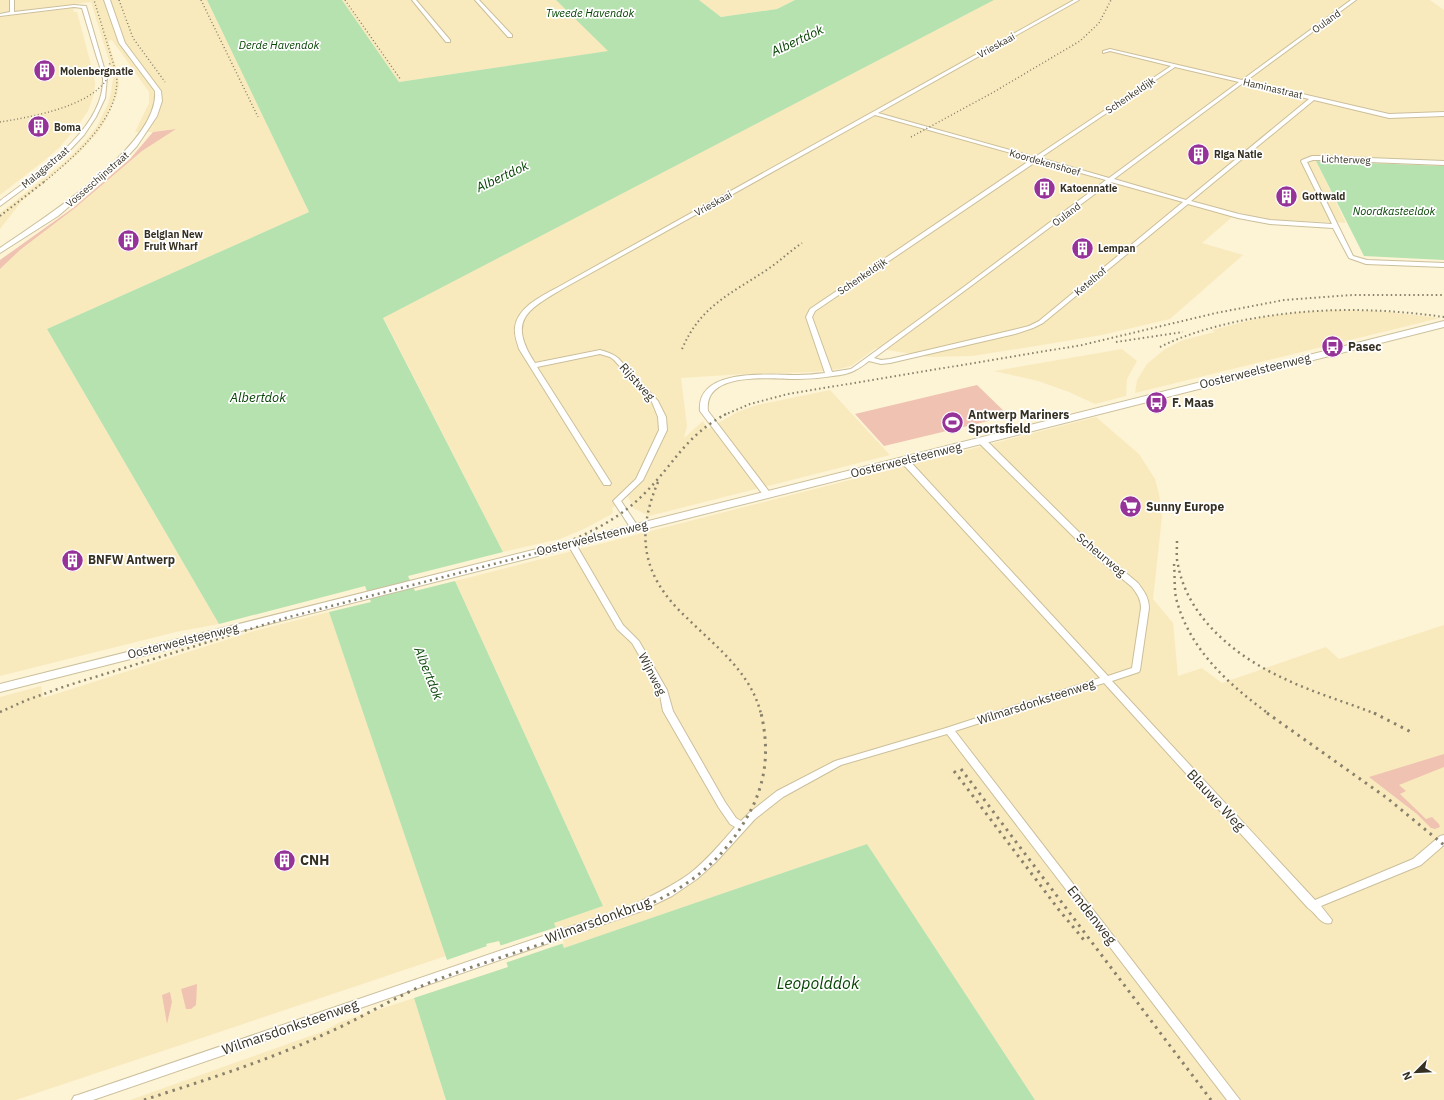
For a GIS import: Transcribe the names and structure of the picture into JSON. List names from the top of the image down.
{
  "streets": {
    "main road": ["Oosterweelsteenweg"],
    "street": [
      "Ouland",
      "Vrieskaai",
      "Haminastraat",
      "Schenkeldijk",
      "Lichterweg",
      "Koordekenshoef",
      "Malagastraat",
      "Vosseschijnstraat",
      "Ketelhof",
      "Rijstweg",
      "Scheurweg",
      "Wijnweg",
      "Wilmarsdonksteenweg",
      "Blauwe Weg",
      "Emdenweg",
      "Wilmarsdonkbrug"
    ]
  },
  "crossings": [
    ["Ouland", "Haminastraat"],
    ["Ouland", "Schenkeldijk"],
    ["Ouland", "Koordekenshoef"],
    ["Ouland", "Ketelhof"],
    ["Vrieskaai", "Koordekenshoef"],
    ["Vrieskaai", "Rijstweg"],
    ["Haminastraat", "Schenkeldijk"],
    ["Haminastraat", "Ketelhof"],
    ["Schenkeldijk", "Koordekenshoef"],
    ["Lichterweg", "Koordekenshoef"],
    ["Koordekenshoef", "Ketelhof"],
    ["Oosterweelsteenweg", "Rijstweg"],
    ["Oosterweelsteenweg", "Scheurweg"],
    ["Oosterweelsteenweg", "Wijnweg"],
    ["Oosterweelsteenweg", "Wilmarsdonksteenweg"],
    ["Scheurweg", "Wilmarsdonksteenweg"],
    ["Scheurweg", "Blauwe Weg"],
    ["Wijnweg", "Wilmarsdonksteenweg"],
    ["Wijnweg", "Wilmarsdonkbrug"],
    ["Wilmarsdonksteenweg", "Blauwe Weg"],
    ["Wilmarsdonksteenweg", "Emdenweg"],
    ["Wilmarsdonksteenweg", "Wilmarsdonkbrug"]
  ],
  "water": [
    "Tweede Havendok",
    "Albertdok",
    "Derde Havendok",
    "Noordkasteeldok",
    "Leopolddok"
  ],
  "places": {
    "building": [
      "Molenbergnatie",
      "Boma",
      "Riga Natie",
      "Katoennatie",
      "Gottwald",
      "Belgian New Fruit Wharf",
      "Lempan",
      "BNFW Antwerp",
      "CNH"
    ],
    "bus stop": ["Pasec", "F. Maas"],
    "sports": ["Antwerp Mariners Sportsfield"],
    "supermarket": ["Sunny Europe"]
  },
  "north": "bottom left"
}
